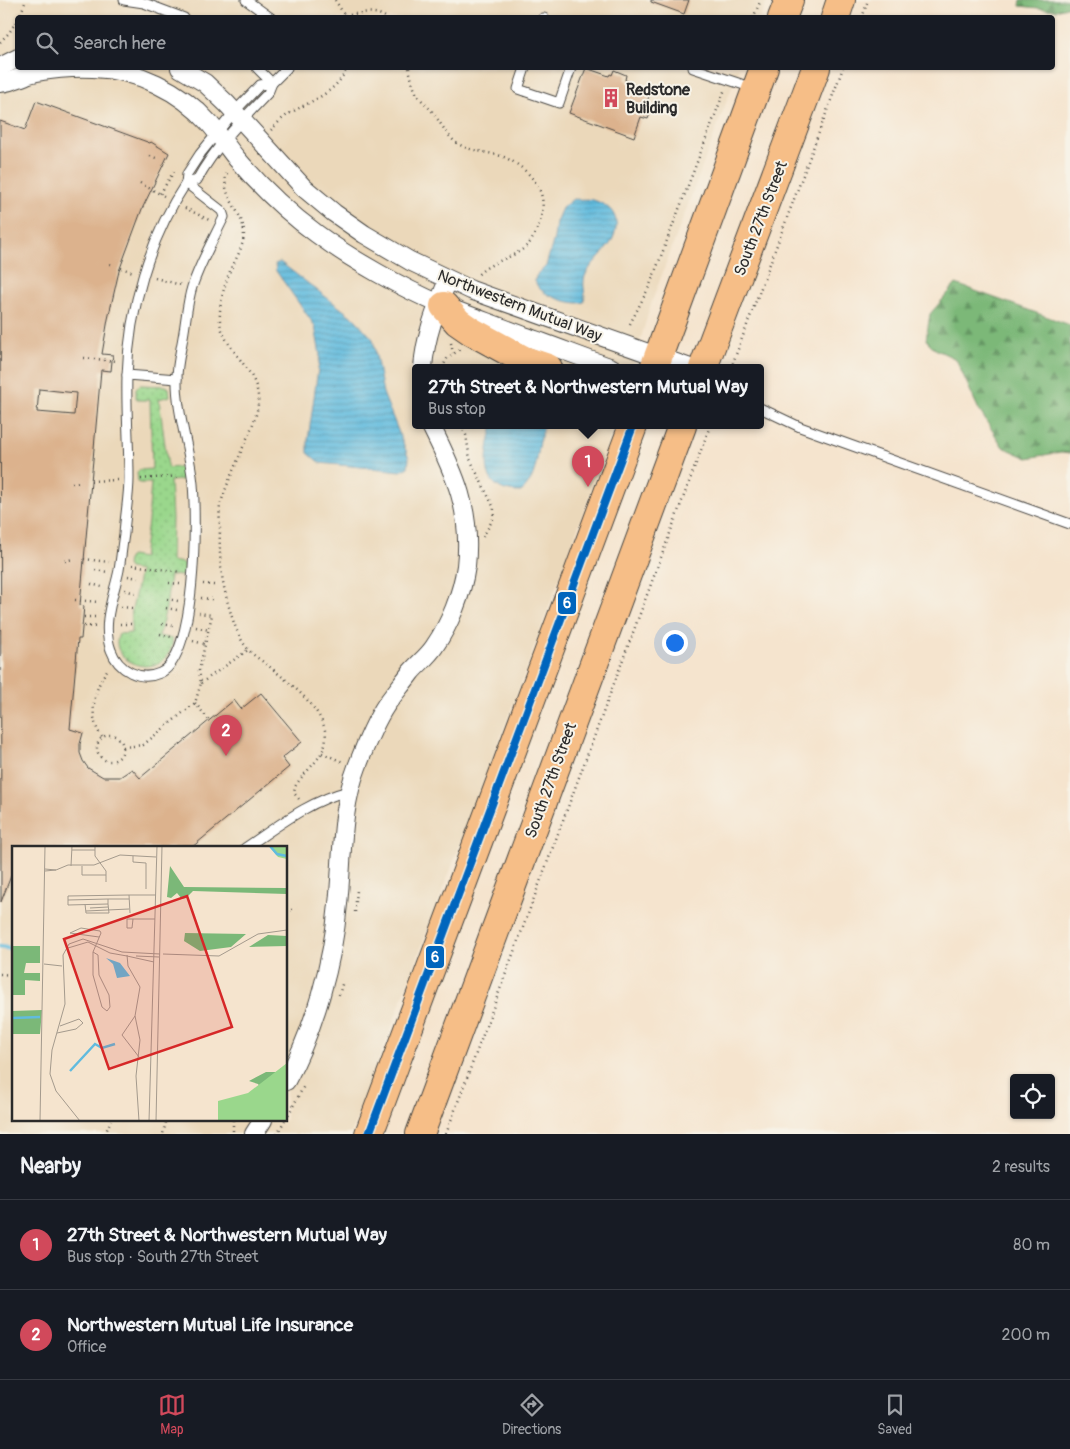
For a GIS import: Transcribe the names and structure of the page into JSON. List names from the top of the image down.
{
  "streets": {
    "main road": ["South 27th Street"],
    "street": ["Northwestern Mutual Way"]
  },
  "places": {
    "building": ["Redstone Building"]
  },
  "lines": ["transit line 6"],
  "page": {
    "search": "Search here",
    "popup": ["27th Street & Northwestern Mutual Way", "Bus stop"],
    "pins": ["1", "2"],
    "heading": ["Nearby", "2 results"],
    "list": [
      {
        "mark": "1",
        "name": "27th Street & Northwestern Mutual Way",
        "note": "Bus stop · South 27th Street",
        "value": "80 m"
      },
      {
        "mark": "2",
        "name": "Northwestern Mutual Life Insurance",
        "note": "Office",
        "value": "200 m"
      }
    ],
    "nav": ["Map", "Directions", "Saved"]
  }
}
